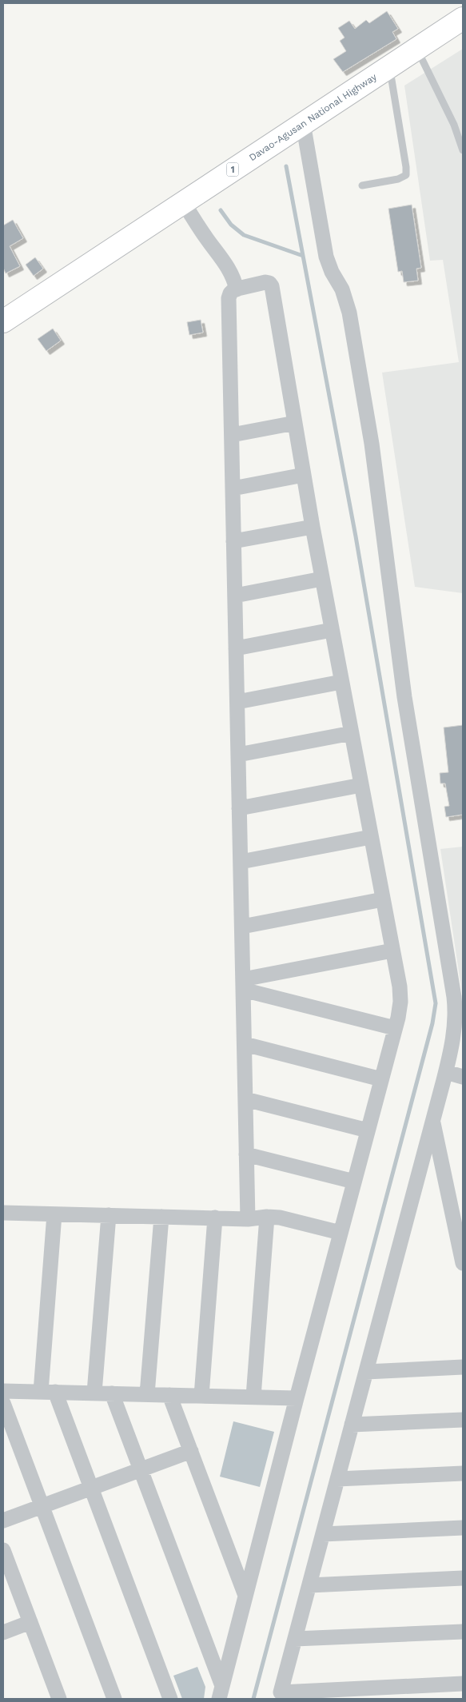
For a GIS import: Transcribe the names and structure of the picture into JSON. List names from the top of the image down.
{
  "streets": {
    "highway": ["Davao-Agusan National Highway", "1"]
  }
}
